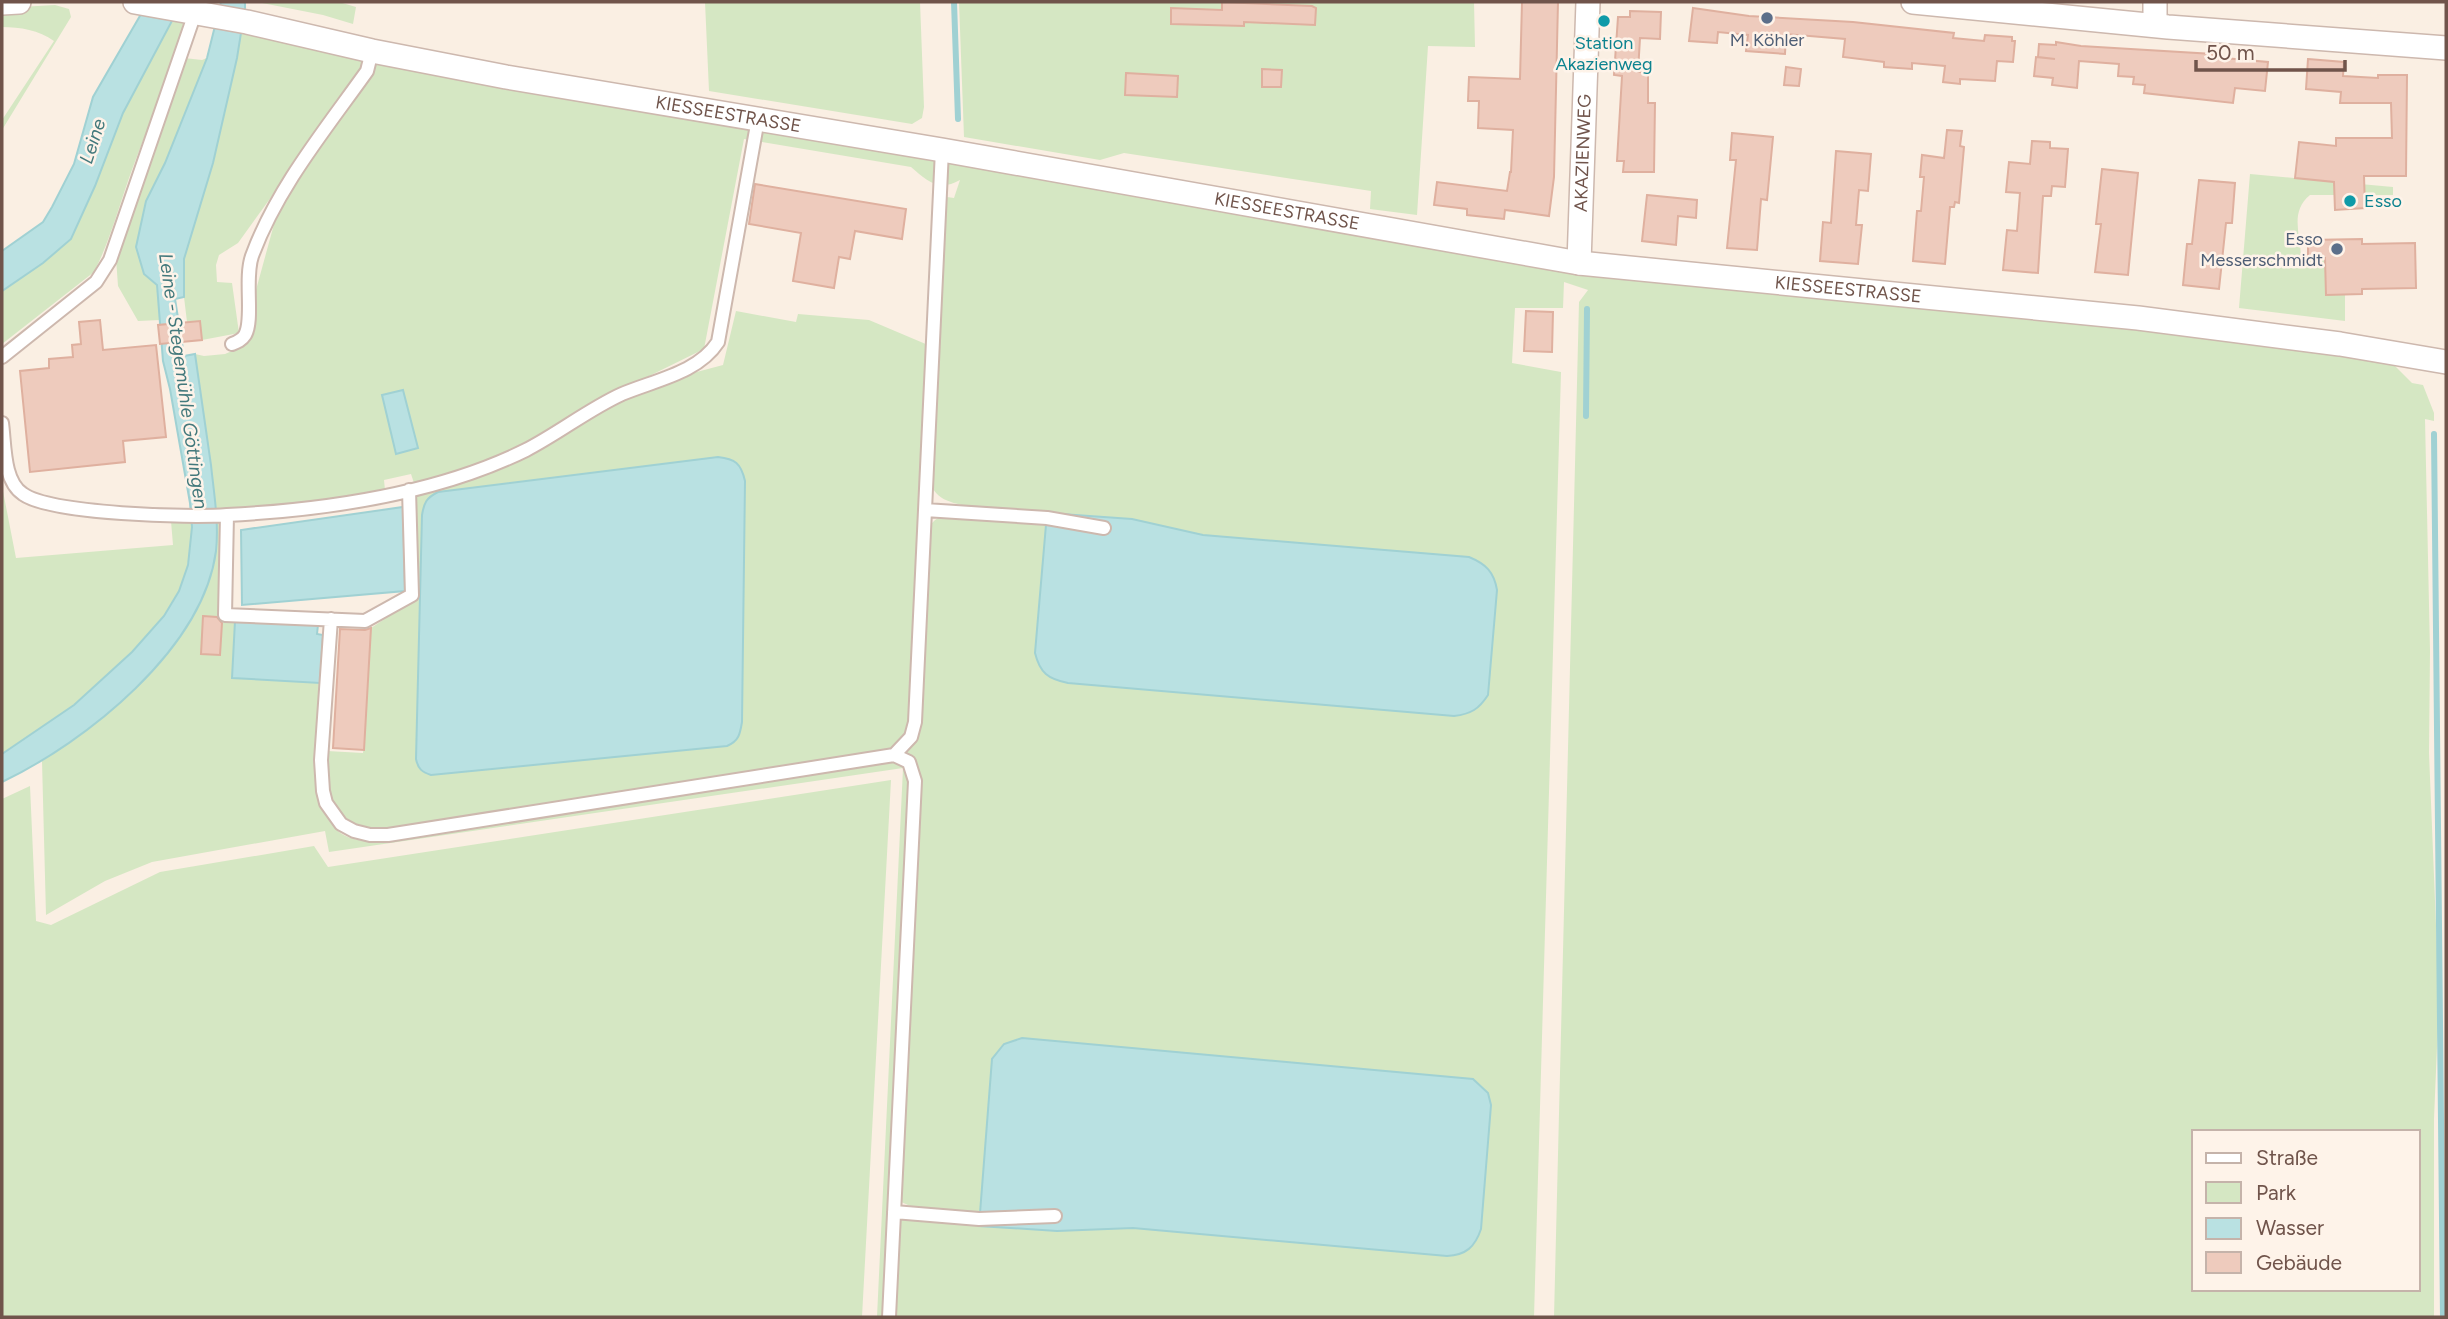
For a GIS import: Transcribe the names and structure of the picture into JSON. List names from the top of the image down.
{
  "streets": {
    "street": ["KIESSEESTRASSE", "AKAZIENWEG"]
  },
  "crossings": [
    ["KIESSEESTRASSE", "AKAZIENWEG"]
  ],
  "water": ["Leine", "Leine - Stegemühle Göttingen"],
  "places": [
    "M. Köhler",
    "Station Akazienweg",
    "Esso",
    "Esso Messerschmidt"
  ],
  "legend": [
    "Straße",
    "Park",
    "Wasser",
    "Gebäude"
  ],
  "scale_bar": "50 m"
}
